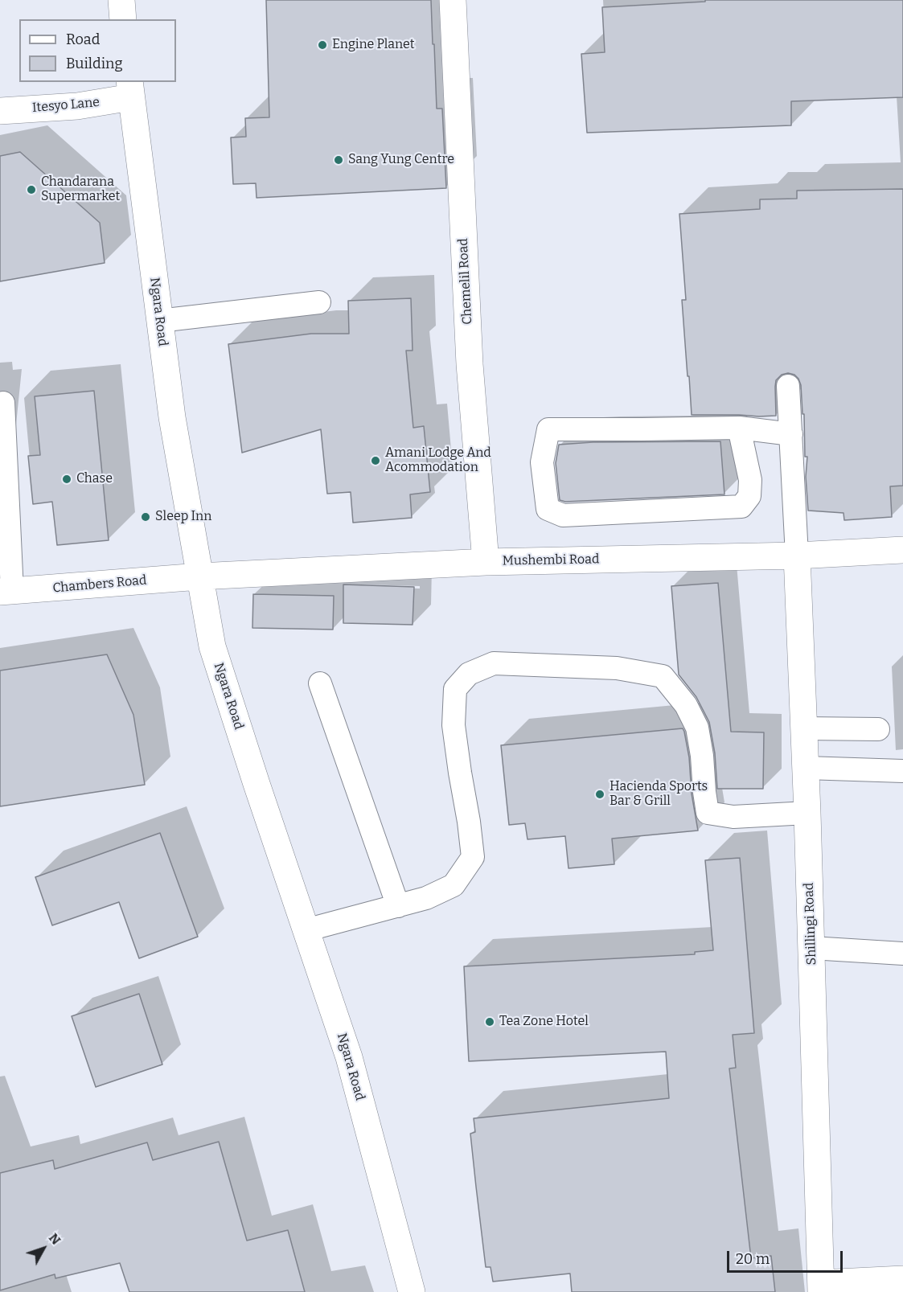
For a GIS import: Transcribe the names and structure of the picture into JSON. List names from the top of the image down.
{
  "streets": {
    "street": [
      "Itesyo Lane",
      "Chemelil Road",
      "Ngara Road",
      "Mushembi Road",
      "Chambers Road",
      "Shillingi Road"
    ]
  },
  "crossings": [
    ["Itesyo Lane", "Ngara Road"],
    ["Chemelil Road", "Mushembi Road"],
    ["Ngara Road", "Mushembi Road"],
    ["Ngara Road", "Chambers Road"],
    ["Mushembi Road", "Chambers Road"],
    ["Mushembi Road", "Shillingi Road"]
  ],
  "places": [
    "Engine Planet",
    "Sang Yung Centre",
    "Chandarana Supermarket",
    "Amani Lodge And Acommodation",
    "Chase",
    "Sleep Inn",
    "Hacienda Sports Bar & Grill",
    "Tea Zone Hotel"
  ],
  "legend": ["Road", "Building"],
  "scale_bar": "20 m",
  "north": "top right"
}
